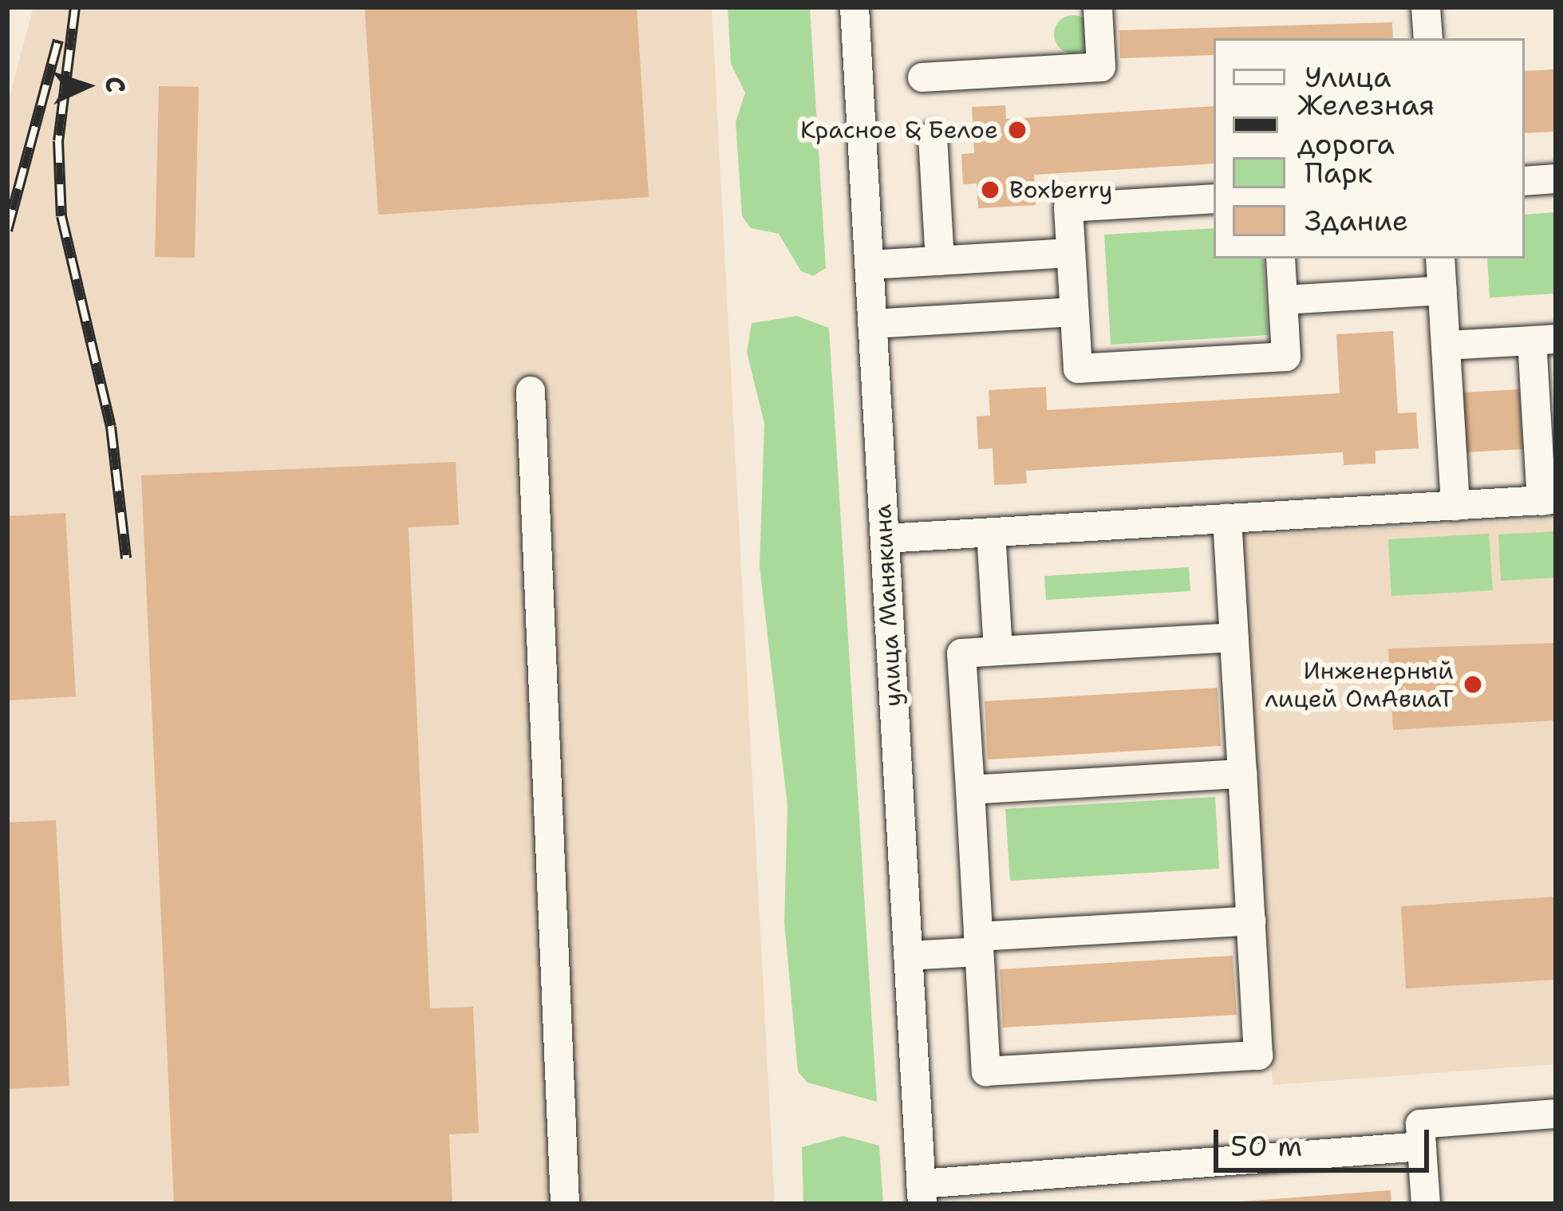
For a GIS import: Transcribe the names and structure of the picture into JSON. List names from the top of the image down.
{
  "streets": {
    "street": ["улица Манякина"]
  },
  "places": ["Красное & Белое", "Boxberry", "Инженерный лицей ОмАвиаТ"],
  "legend": [
    "Улица",
    "Железная дорога",
    "Парк",
    "Здание"
  ],
  "scale_bar": "50 m",
  "north": "right"
}
